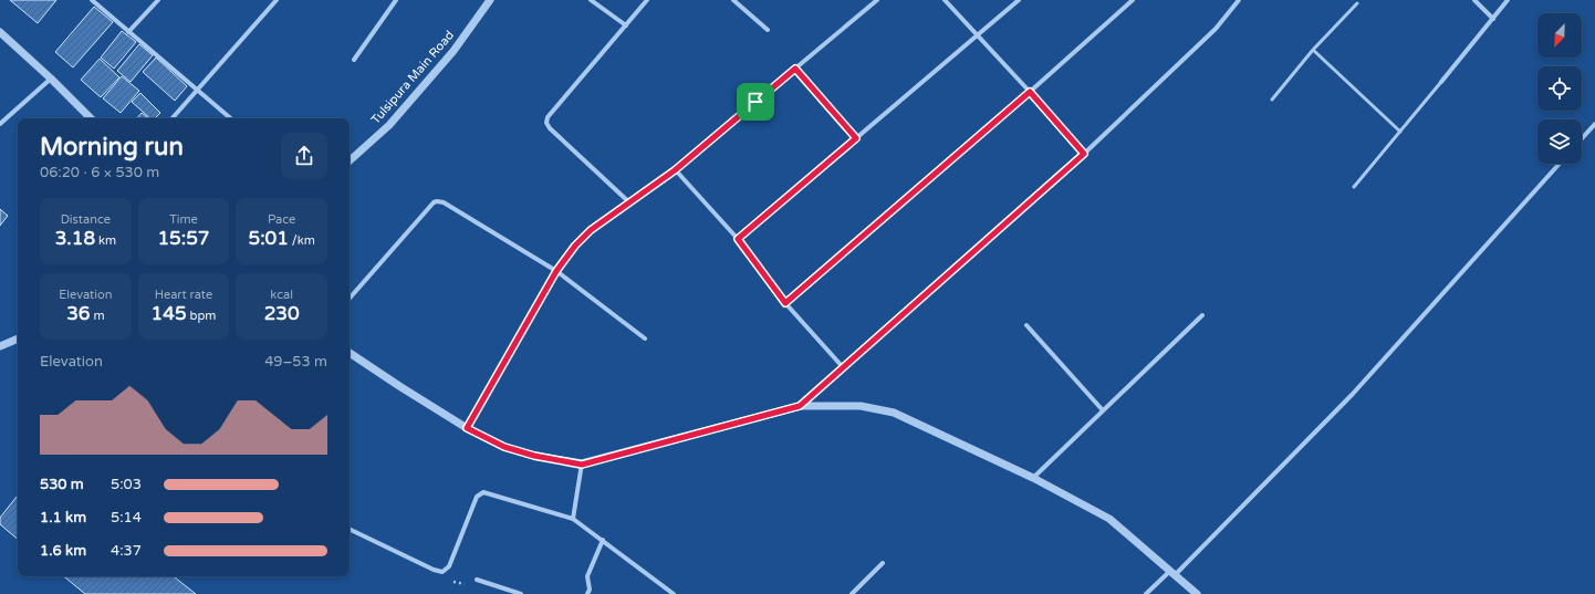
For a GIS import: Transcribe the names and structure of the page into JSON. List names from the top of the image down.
{
  "streets": {
    "street": ["Tulsipura Main Road"]
  },
  "north": "bottom left",
  "page": {
    "heading": ["Morning run", "06:20 · 6 × 530 m"],
    "stats": [
      ["Distance", "3.18 km"],
      ["Time", "15:57"],
      ["Pace", "5:01 /km"],
      ["Elevation", "36 m"],
      ["Heart rate", "145 bpm"],
      ["kcal", "230"]
    ],
    "chart": ["Elevation", "49–53 m"],
    "list": [
      {
        "name": "530 m",
        "note": "5:03"
      },
      {
        "name": "1.1 km",
        "note": "5:14"
      },
      {
        "name": "1.6 km",
        "note": "4:37"
      }
    ]
  }
}
